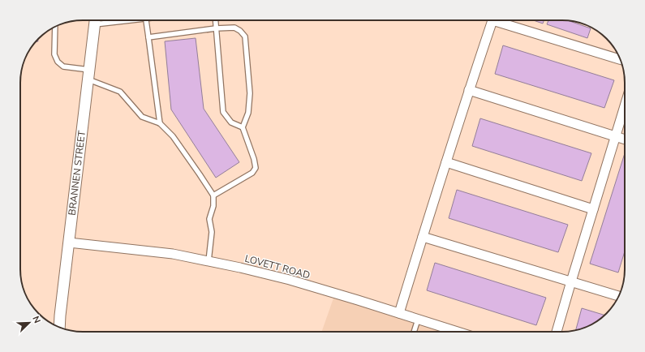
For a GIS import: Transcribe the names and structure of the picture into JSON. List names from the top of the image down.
{
  "streets": {
    "street": ["BRANNEN STREET", "LOVETT ROAD"]
  },
  "crossings": [
    ["BRANNEN STREET", "LOVETT ROAD"]
  ],
  "north": "top right"
}
